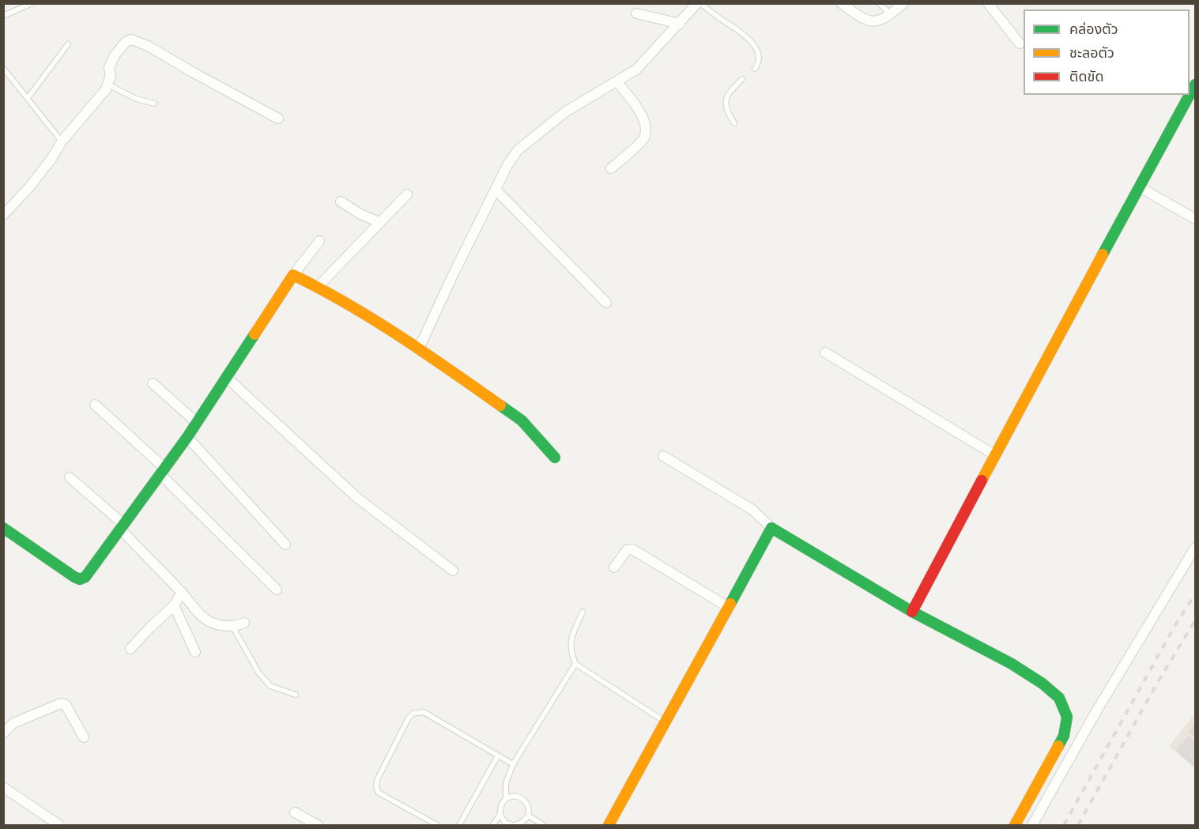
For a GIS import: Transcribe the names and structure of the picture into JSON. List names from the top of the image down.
{
  "legend": ["คล่องตัว", "ชะลอตัว", "ติดขัด"]
}
